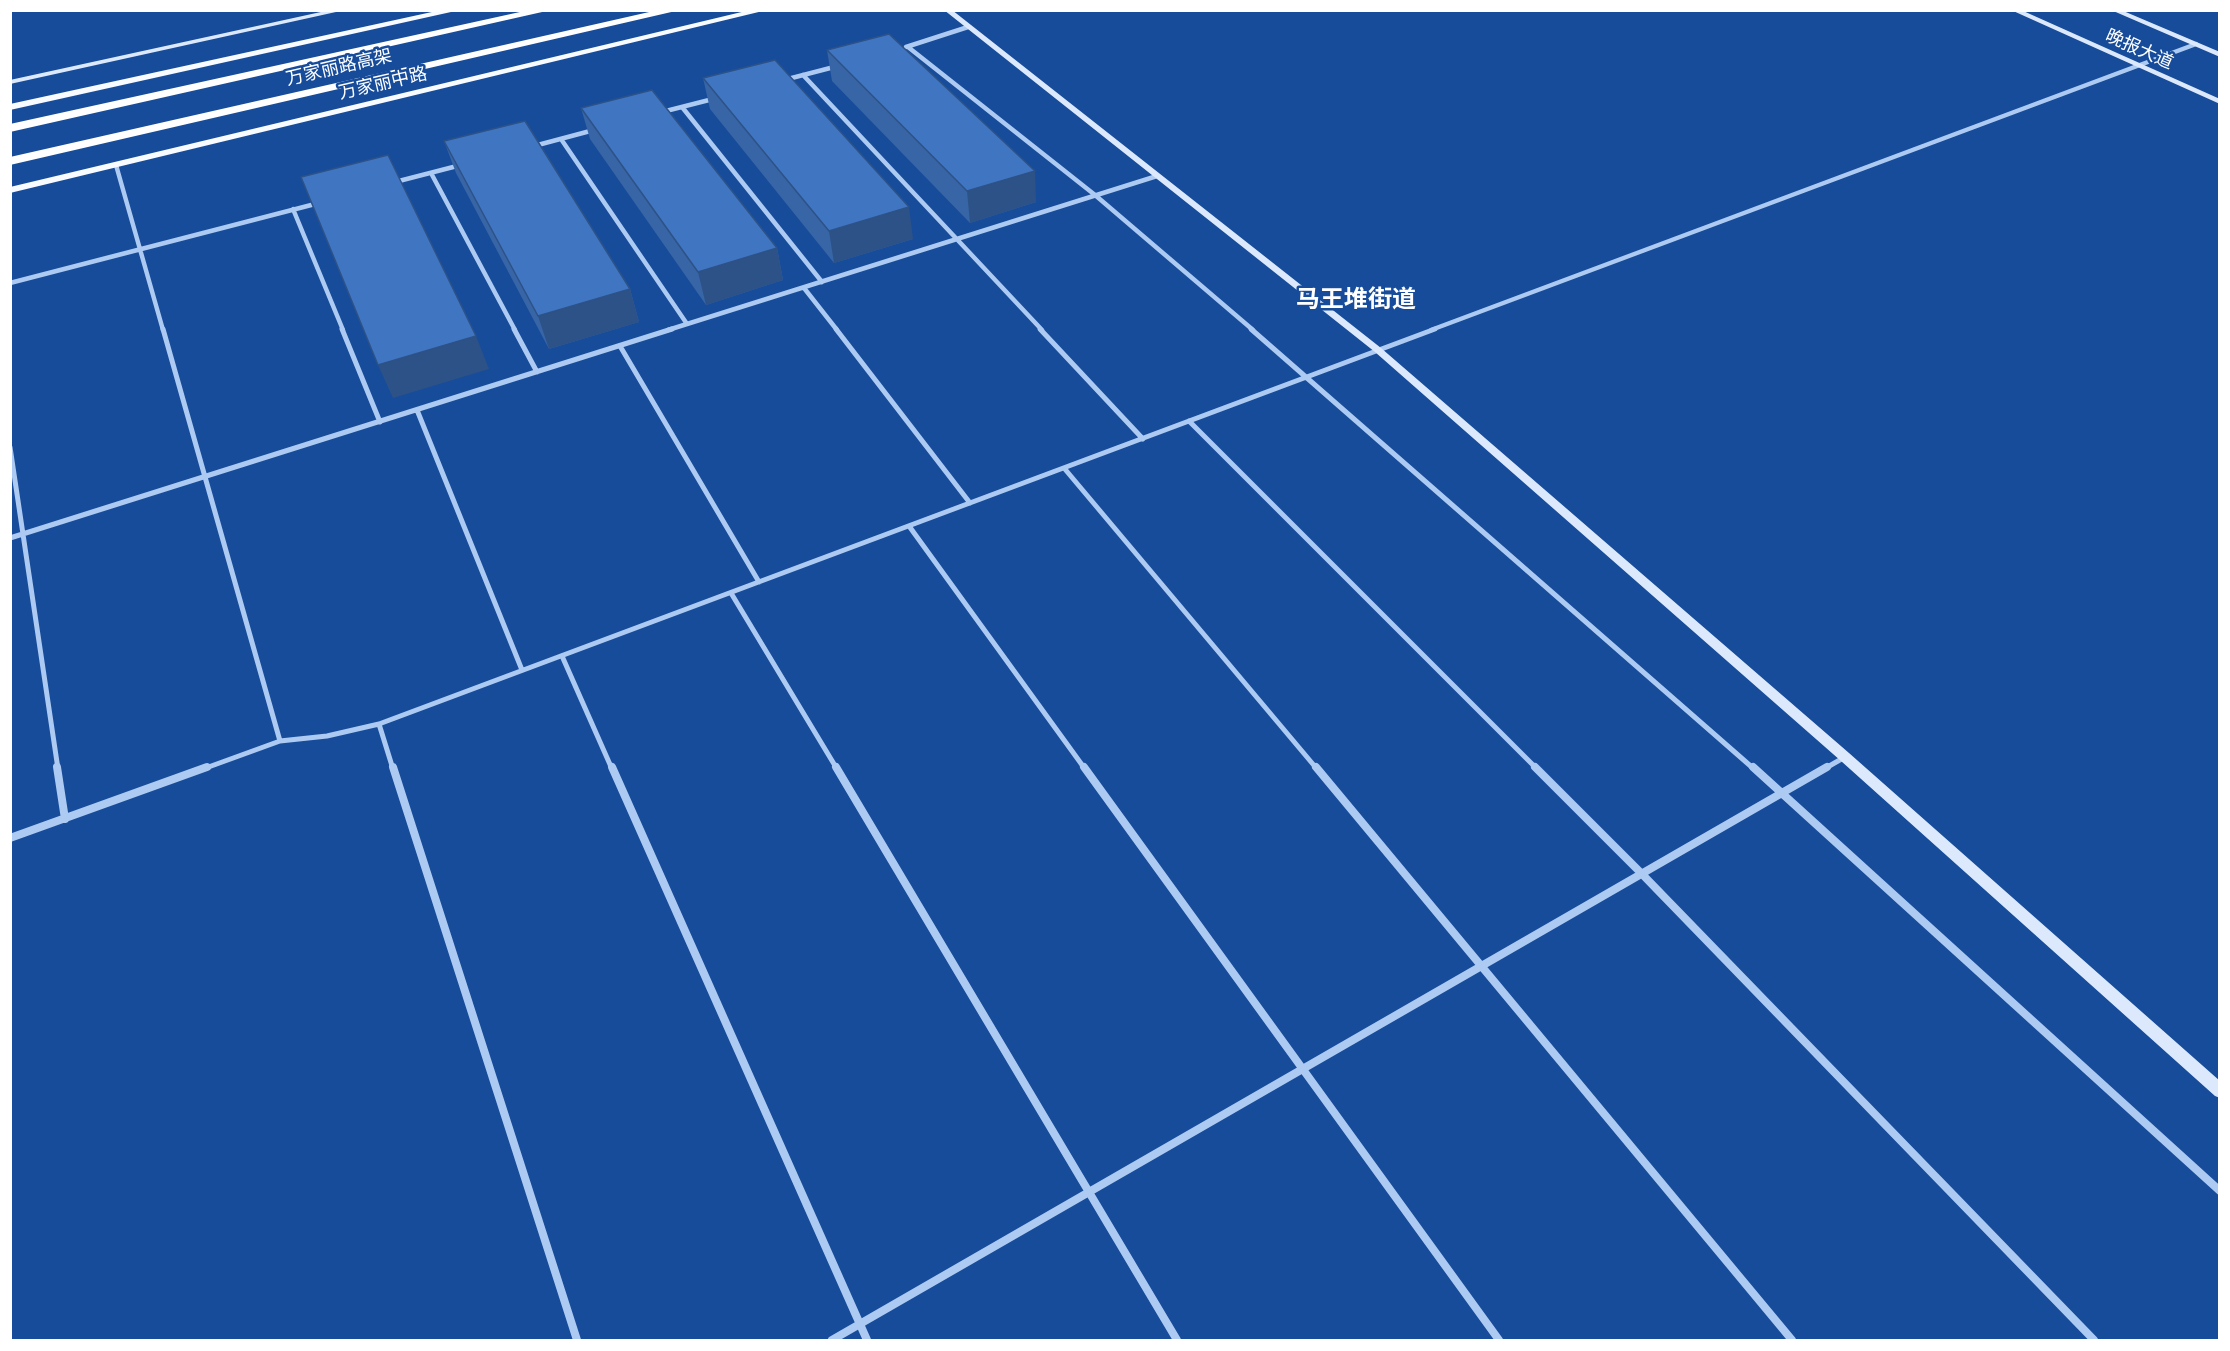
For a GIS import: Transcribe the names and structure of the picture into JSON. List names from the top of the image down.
{
  "streets": {
    "highway": ["万家丽路高架"],
    "main road": ["万家丽中路"],
    "street": ["晚报大道"]
  },
  "districts": ["马王堆街道"]
}
